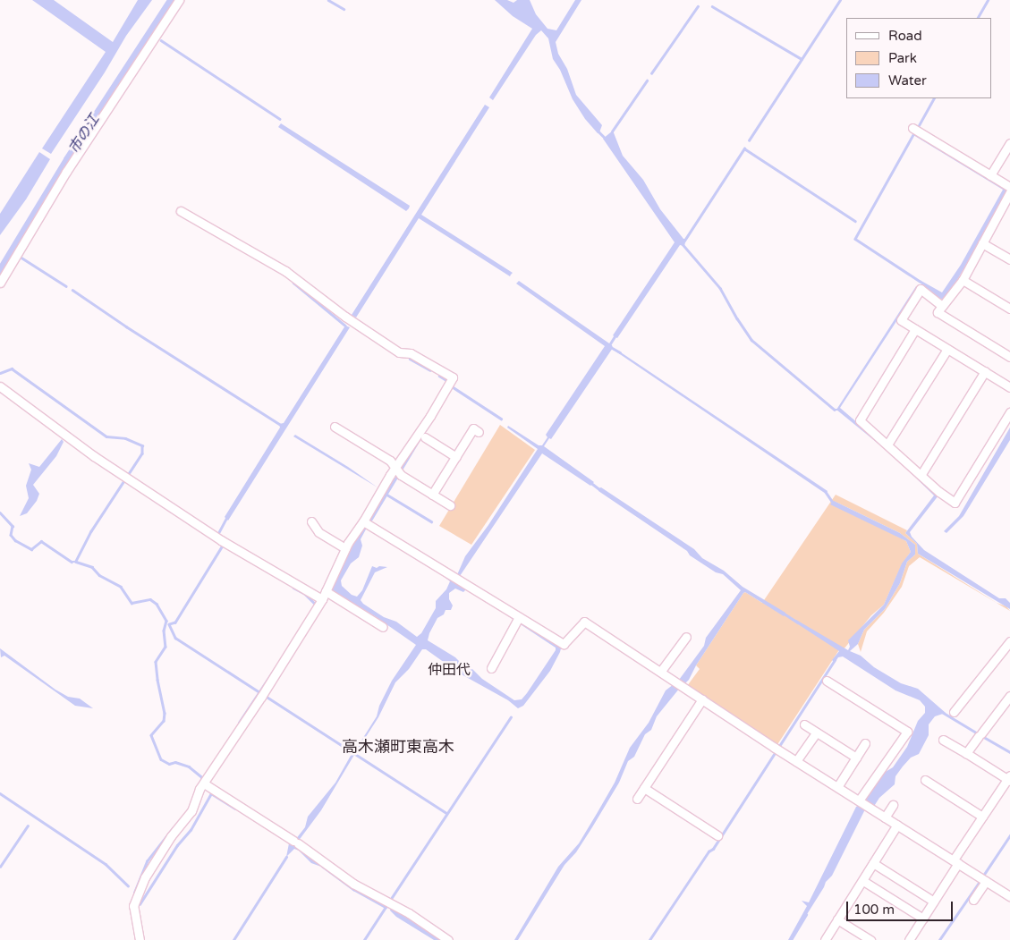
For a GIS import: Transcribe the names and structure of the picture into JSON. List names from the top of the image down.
{
  "districts": ["仲田代", "高木瀬町東高木"],
  "water": ["市の江"],
  "legend": ["Road", "Park", "Water"],
  "scale_bar": "100 m"
}
